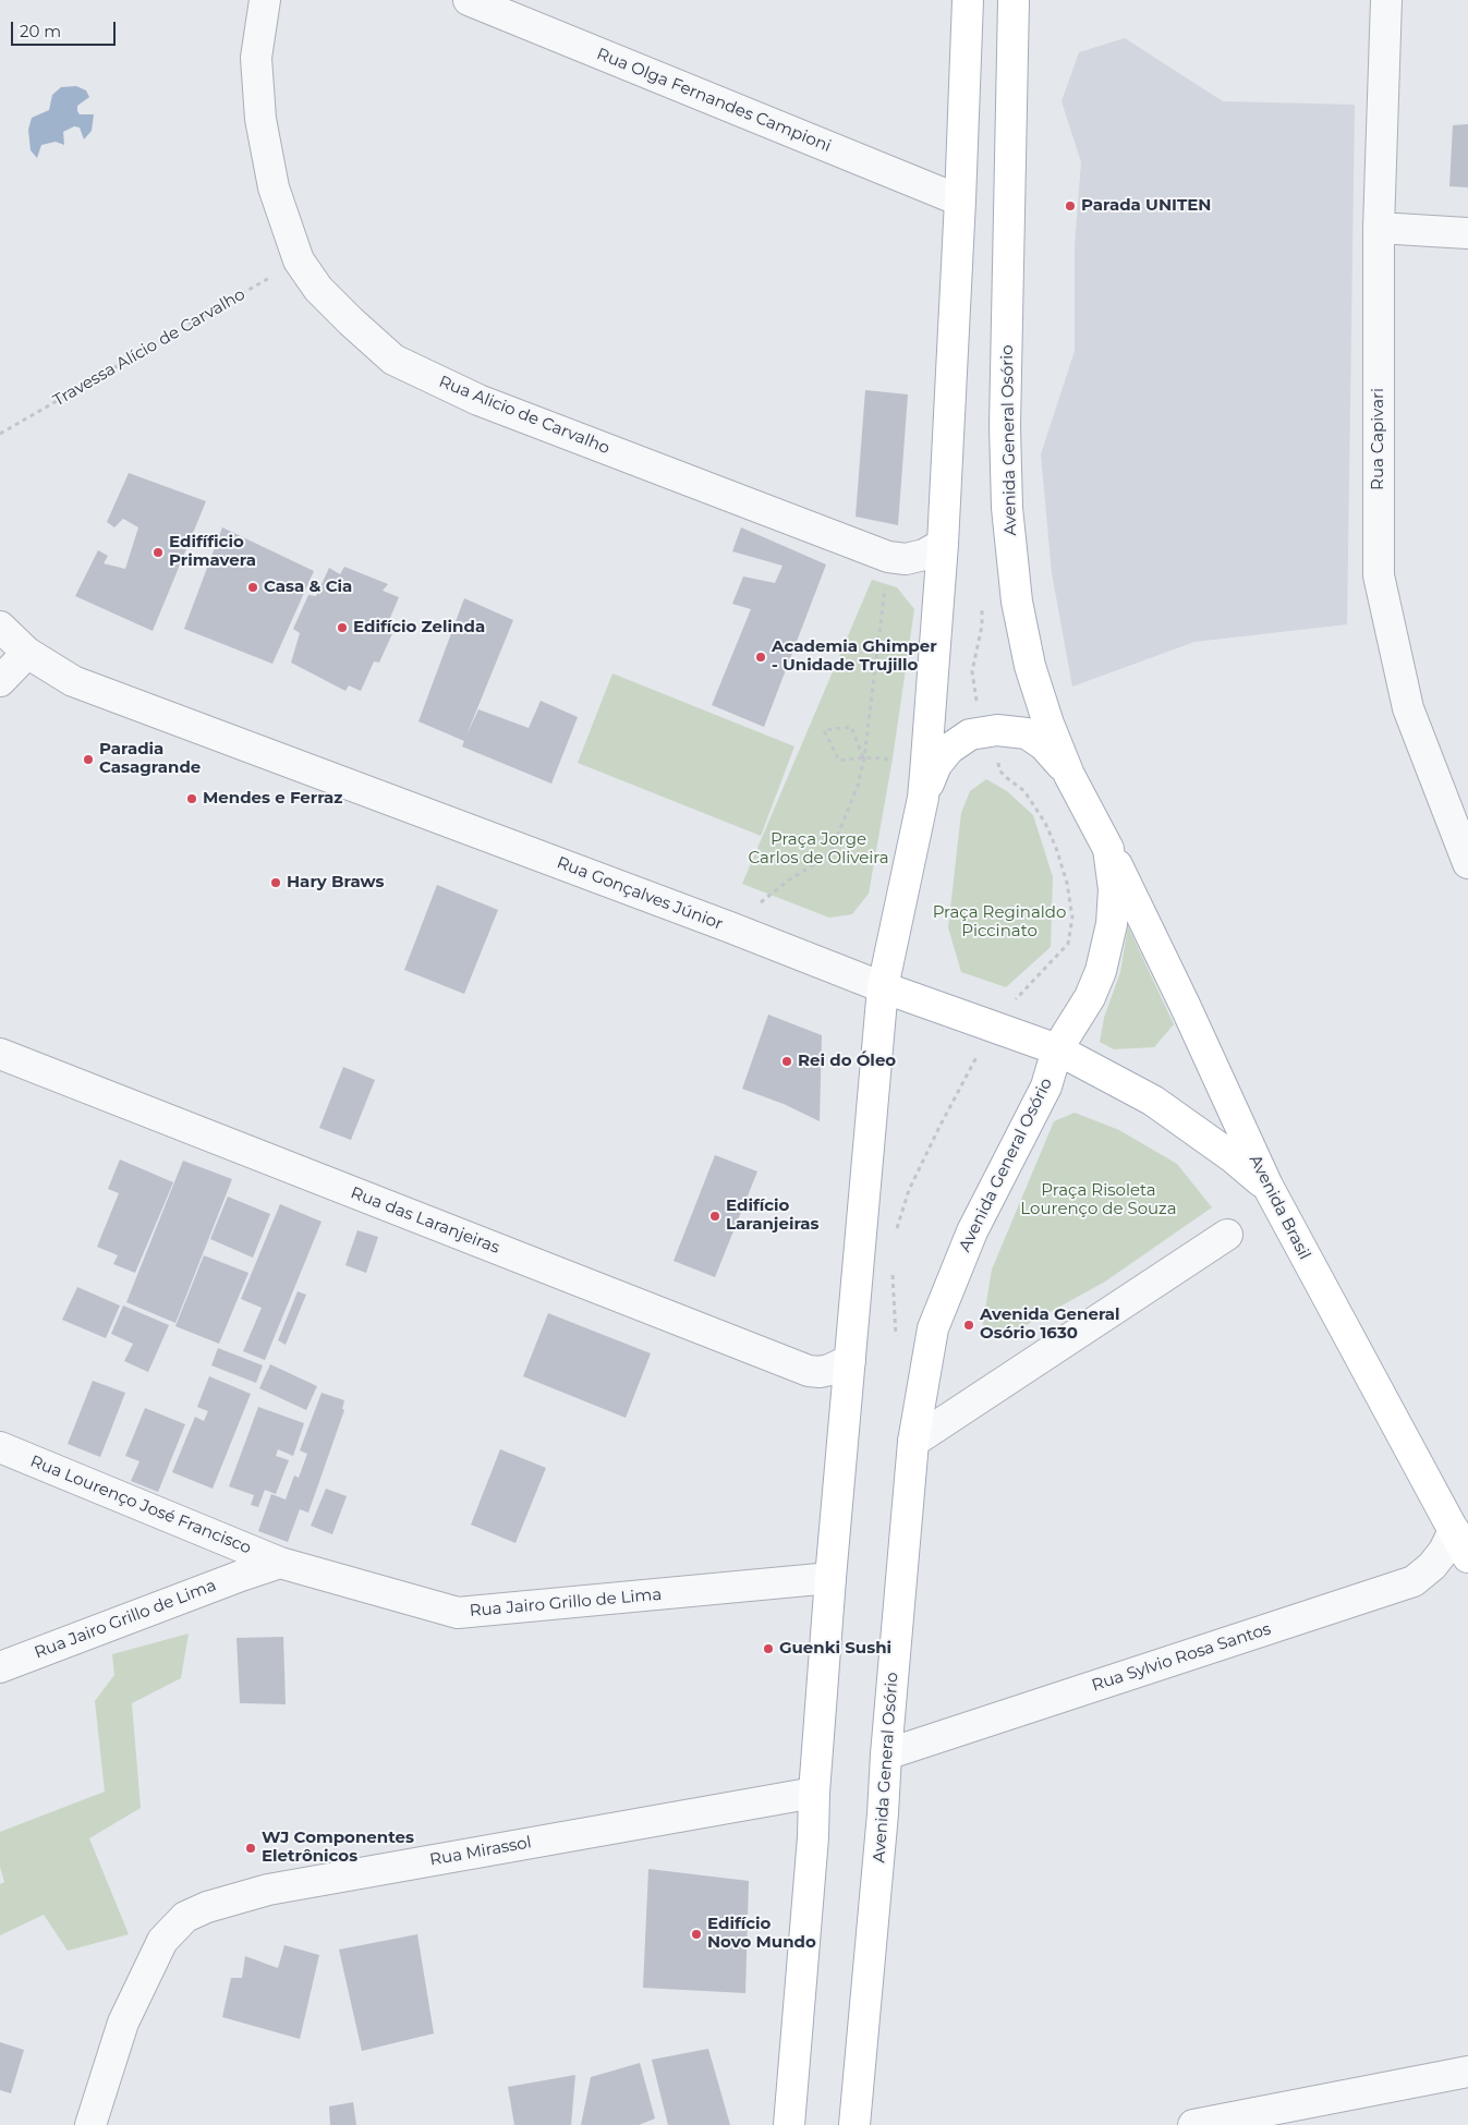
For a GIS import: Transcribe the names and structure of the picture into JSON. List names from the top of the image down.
{
  "streets": {
    "main road": ["Avenida General Osório", "Rua Gonçalves Júnior", "Avenida Brasil"],
    "street": [
      "Rua Olga Fernandes Campioni",
      "Rua Alicio de Carvalho",
      "Rua Capivari",
      "Rua das Laranjeiras",
      "Rua Lourenço José Francisco",
      "Rua Jairo Grillo de Lima",
      "Rua Sylvio Rosa Santos",
      "Rua Mirassol"
    ],
    "path": ["Travessa Alício de Carvalho"]
  },
  "crossings": [
    ["Travessa Alício de Carvalho", "Rua Alicio de Carvalho"],
    ["Avenida General Osório", "Rua Gonçalves Júnior"],
    ["Avenida General Osório", "Avenida Brasil"],
    ["Avenida General Osório", "Rua Sylvio Rosa Santos"],
    ["Rua Gonçalves Júnior", "Avenida Brasil"],
    ["Avenida Brasil", "Rua Sylvio Rosa Santos"],
    ["Rua Lourenço José Francisco", "Rua Jairo Grillo de Lima"]
  ],
  "parks": ["Praça Jorge Carlos de Oliveira", "Praça Reginaldo Piccinato", "Praça Risoleta Lourenço de Souza"],
  "places": [
    "Parada UNITEN",
    "Edifíficio Primavera",
    "Casa & Cia",
    "Edifício Zelinda",
    "Academia Ghimper - Unidade Trujillo",
    "Paradia Casagrande",
    "Mendes e Ferraz",
    "Hary Braws",
    "Rei do Óleo",
    "Edifício Laranjeiras",
    "Avenida General Osório 1630",
    "Guenki Sushi",
    "WJ Componentes Eletrônicos",
    "Edifício Novo Mundo"
  ],
  "scale_bar": "20 m"
}
